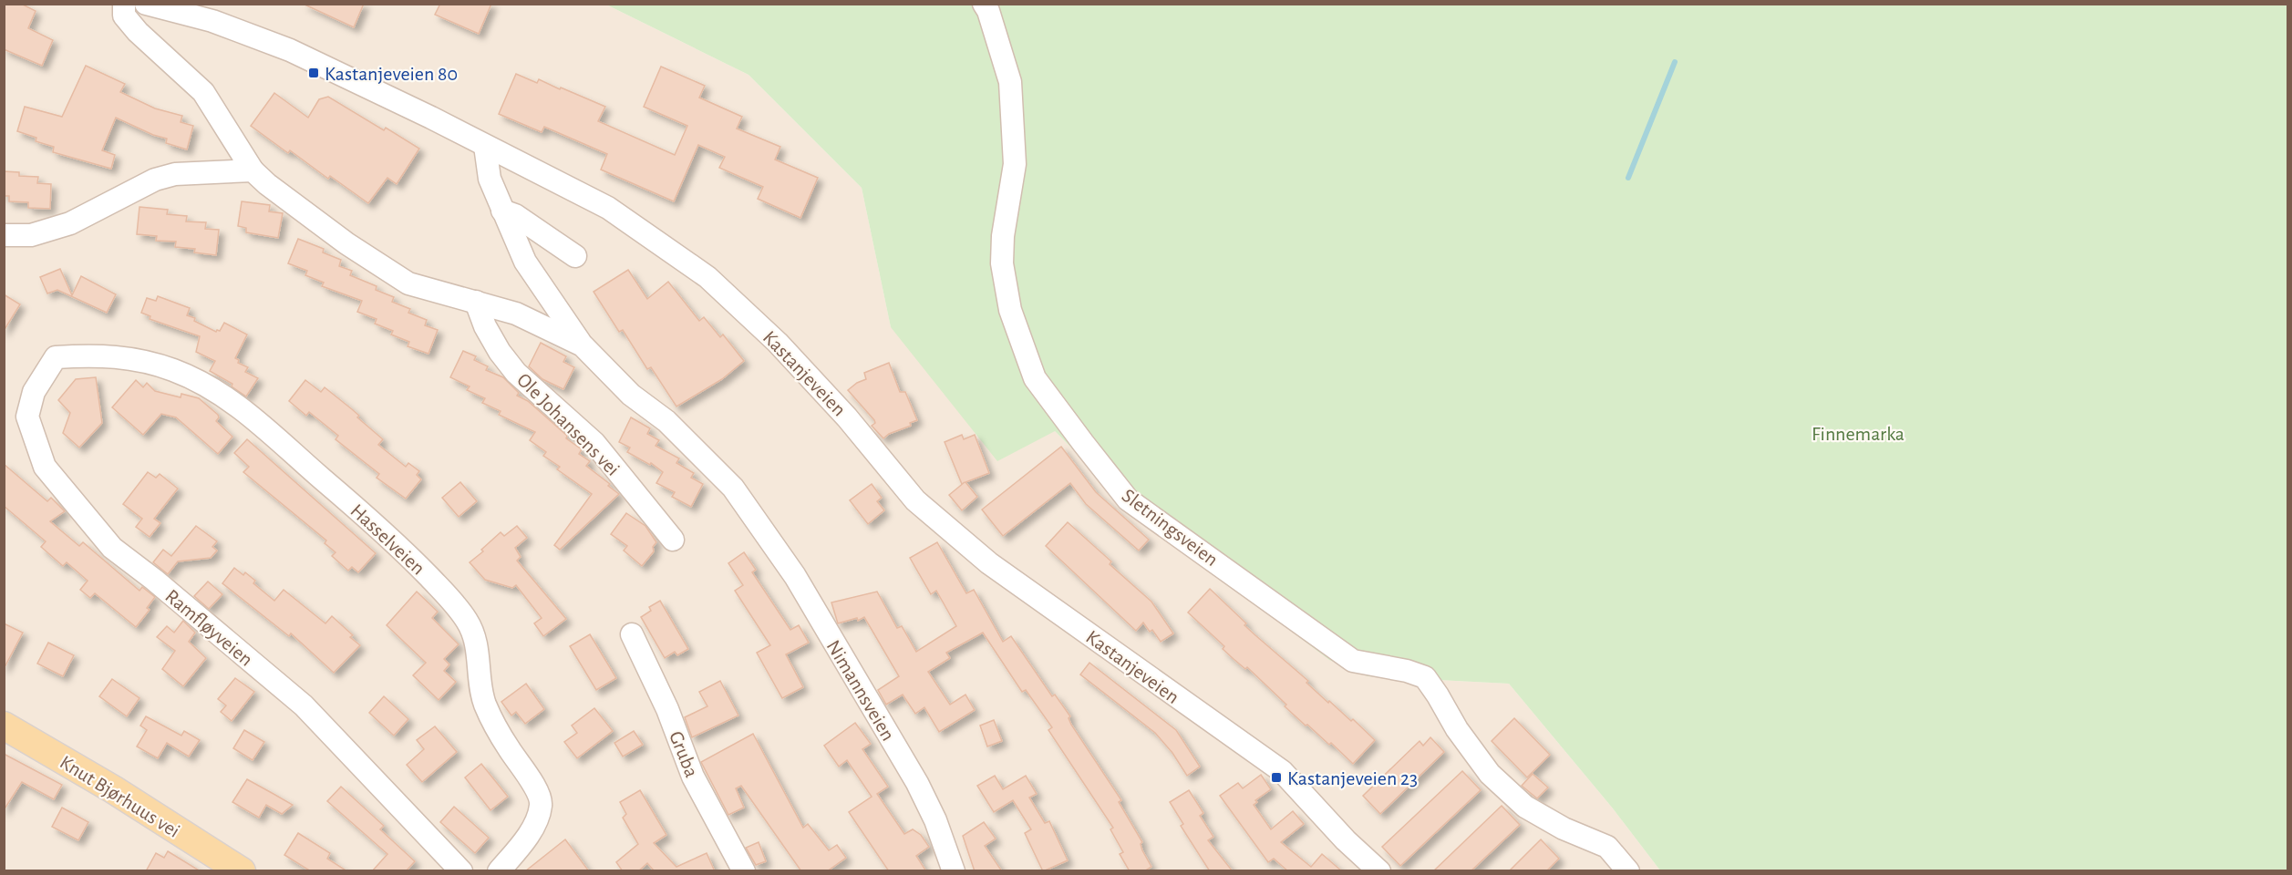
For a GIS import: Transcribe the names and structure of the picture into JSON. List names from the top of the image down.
{
  "streets": {
    "main road": ["Knut Bjørhuus vei"],
    "street": [
      "Kastanjeveien",
      "Ole Johansens vei",
      "Sletningsveien",
      "Hasselveien",
      "Ramfløyveien",
      "Nimannsveien",
      "Gruba"
    ]
  },
  "crossings": [
    ["Hasselveien", "Ramfløyveien"]
  ],
  "parks": ["Finnemarka"],
  "places": {
    "transit": ["Kastanjeveien 80", "Kastanjeveien 23"]
  }
}
